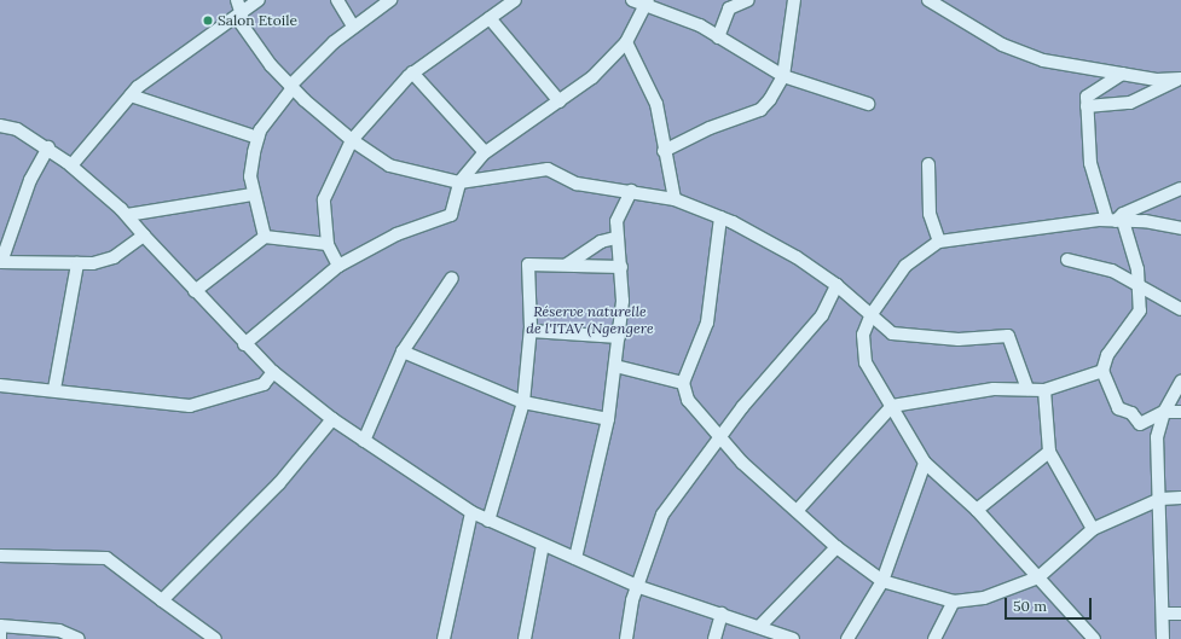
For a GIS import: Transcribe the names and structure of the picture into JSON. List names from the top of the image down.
{
  "parks": ["Réserve naturelle de l'ITAV (Ngengere"],
  "places": ["Salon Etoile"],
  "scale_bar": "50 m"
}
